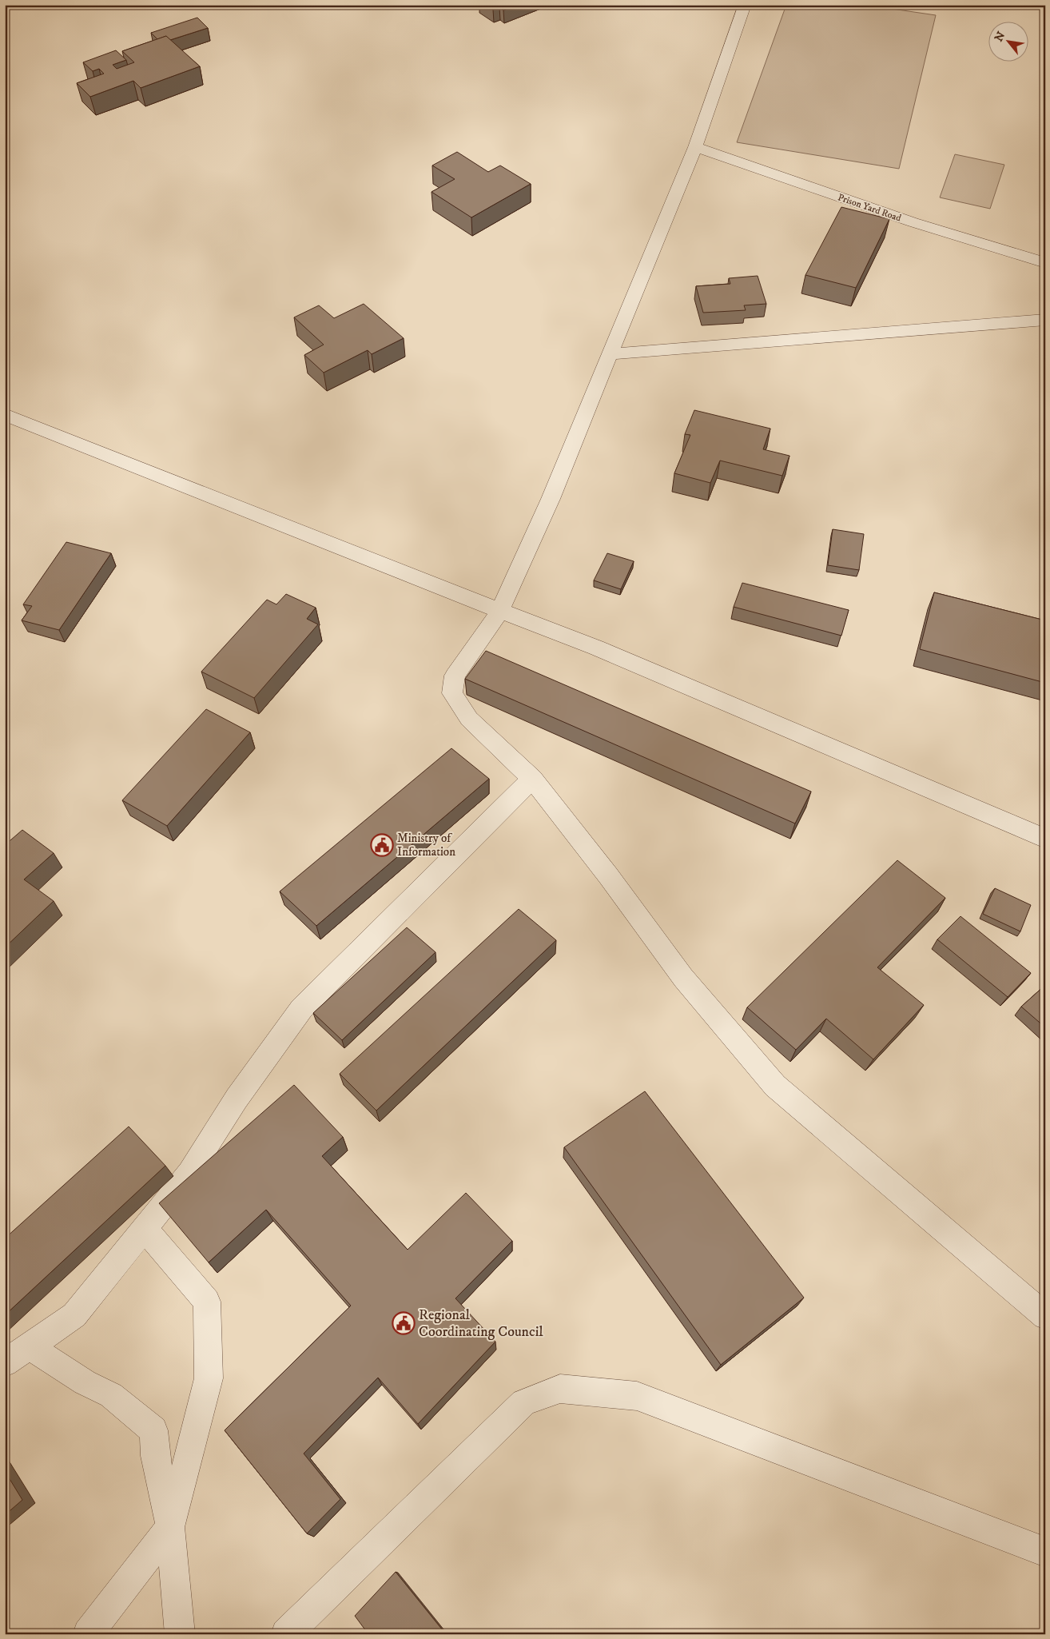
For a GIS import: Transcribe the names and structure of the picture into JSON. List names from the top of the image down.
{
  "streets": {
    "street": ["Prison Yard Road"]
  },
  "places": {
    "public building": ["Ministry of Information", "Regional Coordinating Council"]
  },
  "north": "top left"
}
